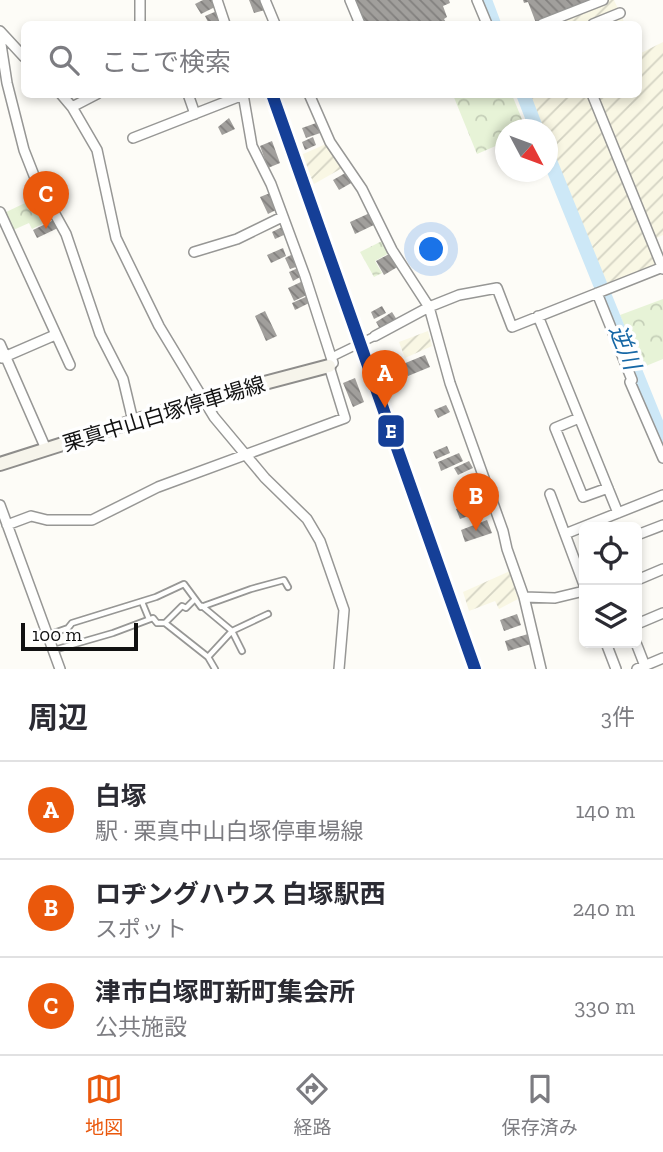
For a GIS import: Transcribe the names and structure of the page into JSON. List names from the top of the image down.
{
  "streets": {
    "main road": ["栗真中山白塚停車場線"]
  },
  "water": ["逆川"],
  "lines": ["transit line E"],
  "scale_bar": "100 m",
  "north": "bottom right",
  "page": {
    "search": "ここで検索",
    "pins": ["C", "A", "B"],
    "scale": "100 m",
    "heading": ["周辺", "3件"],
    "list": [
      {
        "mark": "A",
        "name": "白塚",
        "note": "駅 · 栗真中山白塚停車場線",
        "value": "140 m"
      },
      {
        "mark": "B",
        "name": "ロヂングハウス 白塚駅西",
        "note": "スポット",
        "value": "240 m"
      },
      {
        "mark": "C",
        "name": "津市白塚町新町集会所",
        "note": "公共施設",
        "value": "330 m"
      }
    ],
    "nav": ["地図", "経路", "保存済み"]
  }
}
